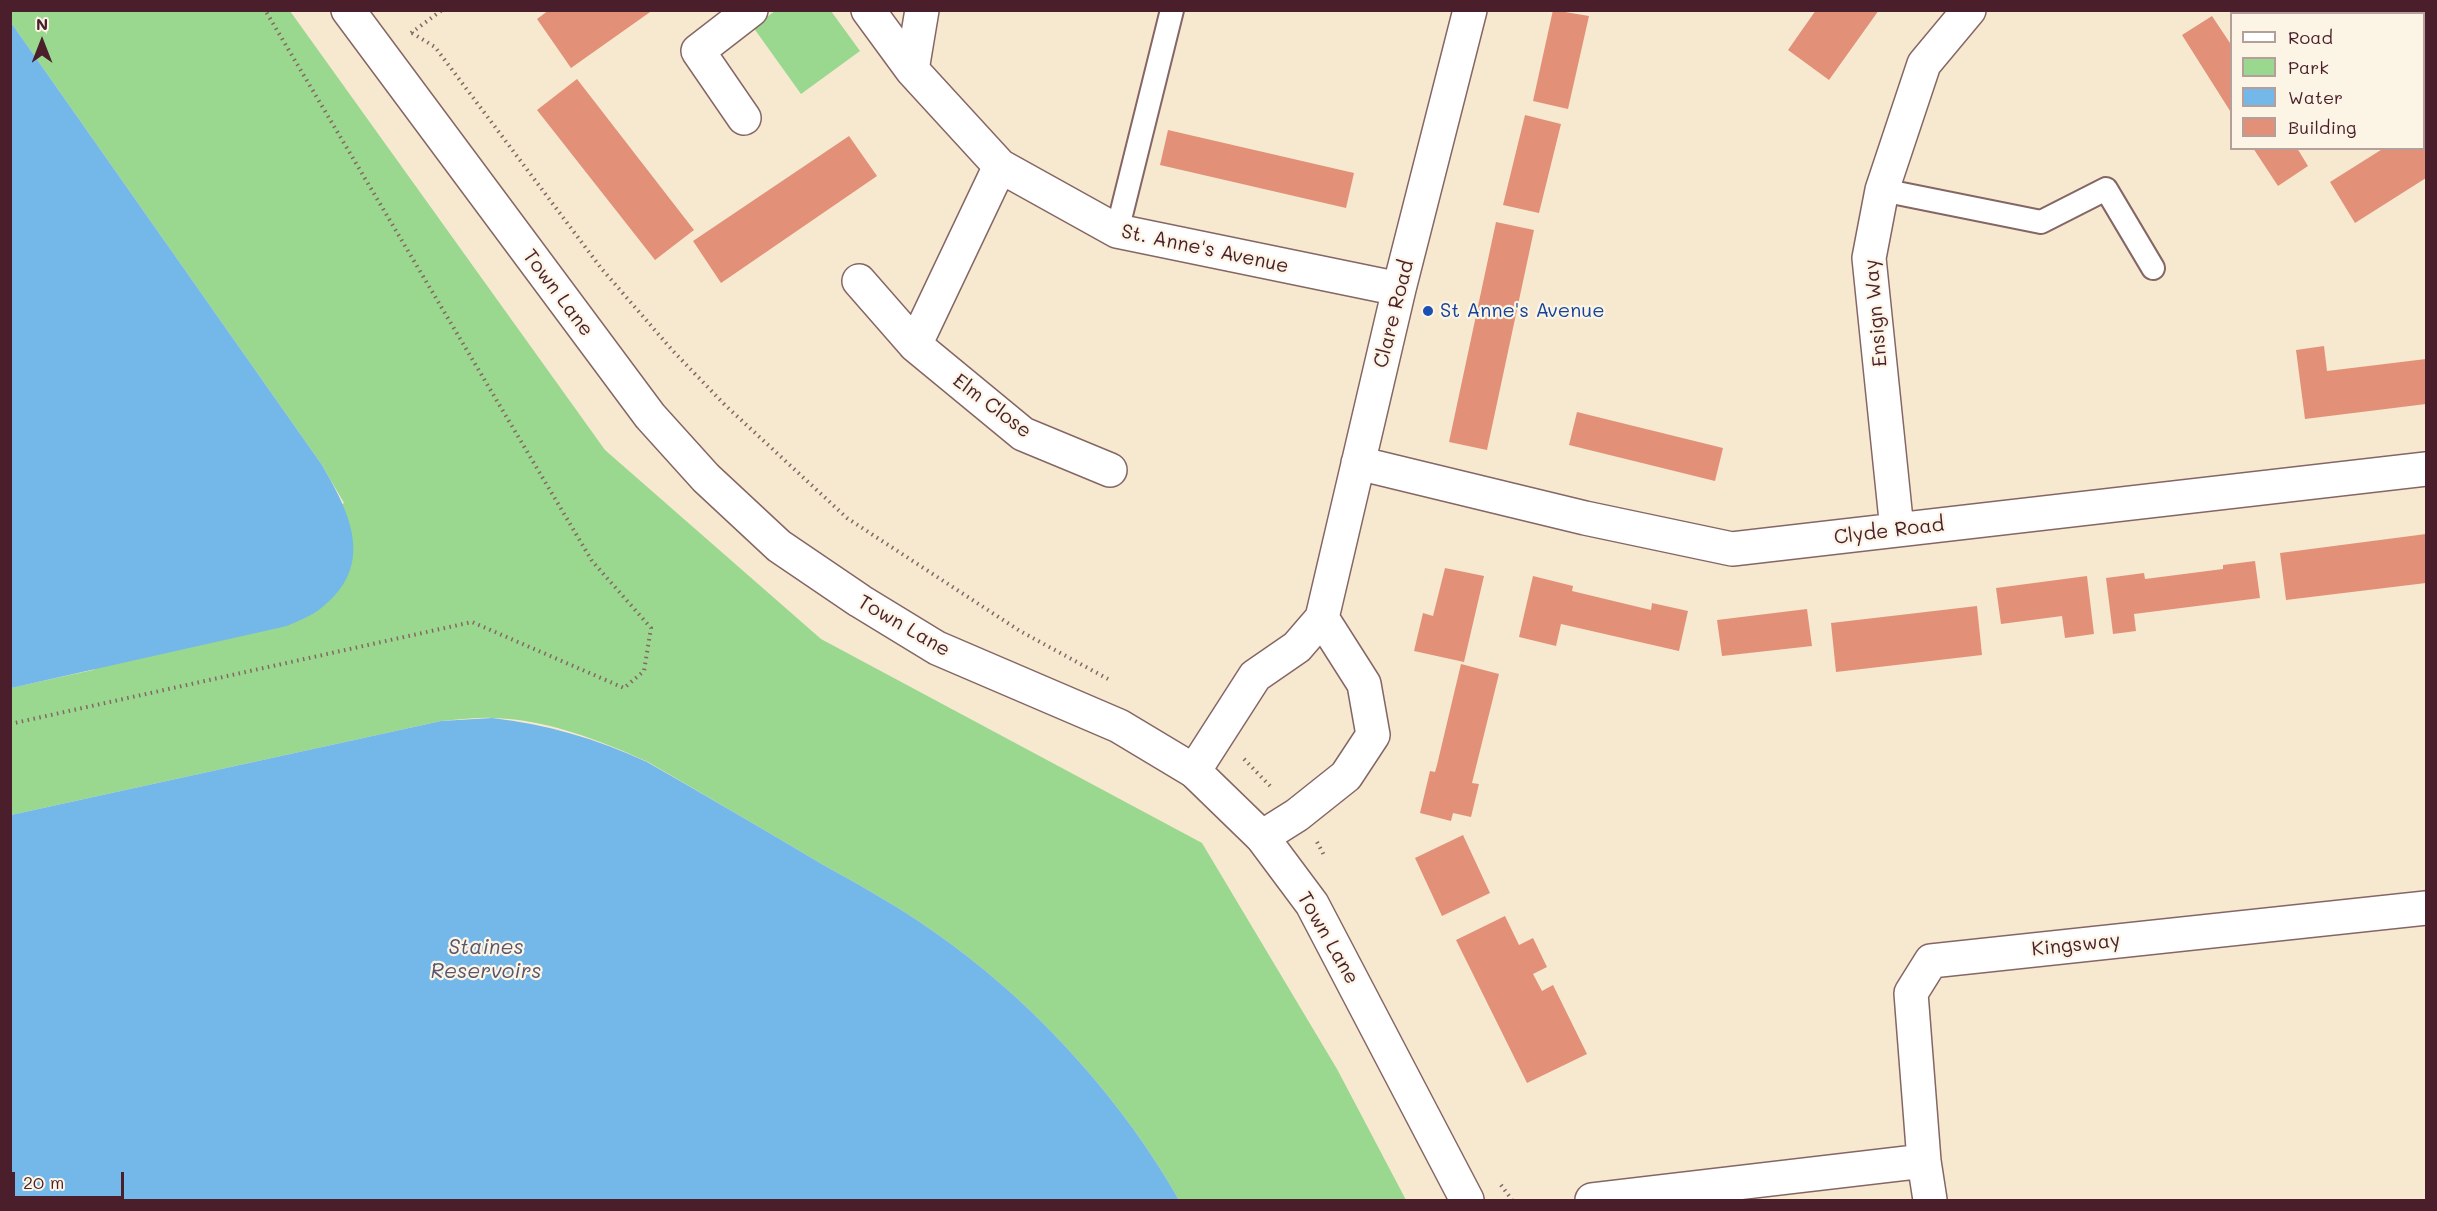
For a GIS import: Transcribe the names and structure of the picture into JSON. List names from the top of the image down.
{
  "streets": {
    "street": [
      "St. Anne's Avenue",
      "Town Lane",
      "Ensign Way",
      "Clare Road",
      "Elm Close",
      "Clyde Road",
      "Kingsway"
    ]
  },
  "crossings": [
    ["St. Anne's Avenue", "Clare Road"],
    ["Town Lane", "Clare Road"],
    ["Ensign Way", "Clyde Road"],
    ["Clare Road", "Clyde Road"]
  ],
  "water": ["Staines Reservoirs"],
  "places": ["St Anne's Avenue"],
  "legend": [
    "Road",
    "Park",
    "Water",
    "Building"
  ],
  "scale_bar": "20 m",
  "north": "top"
}
